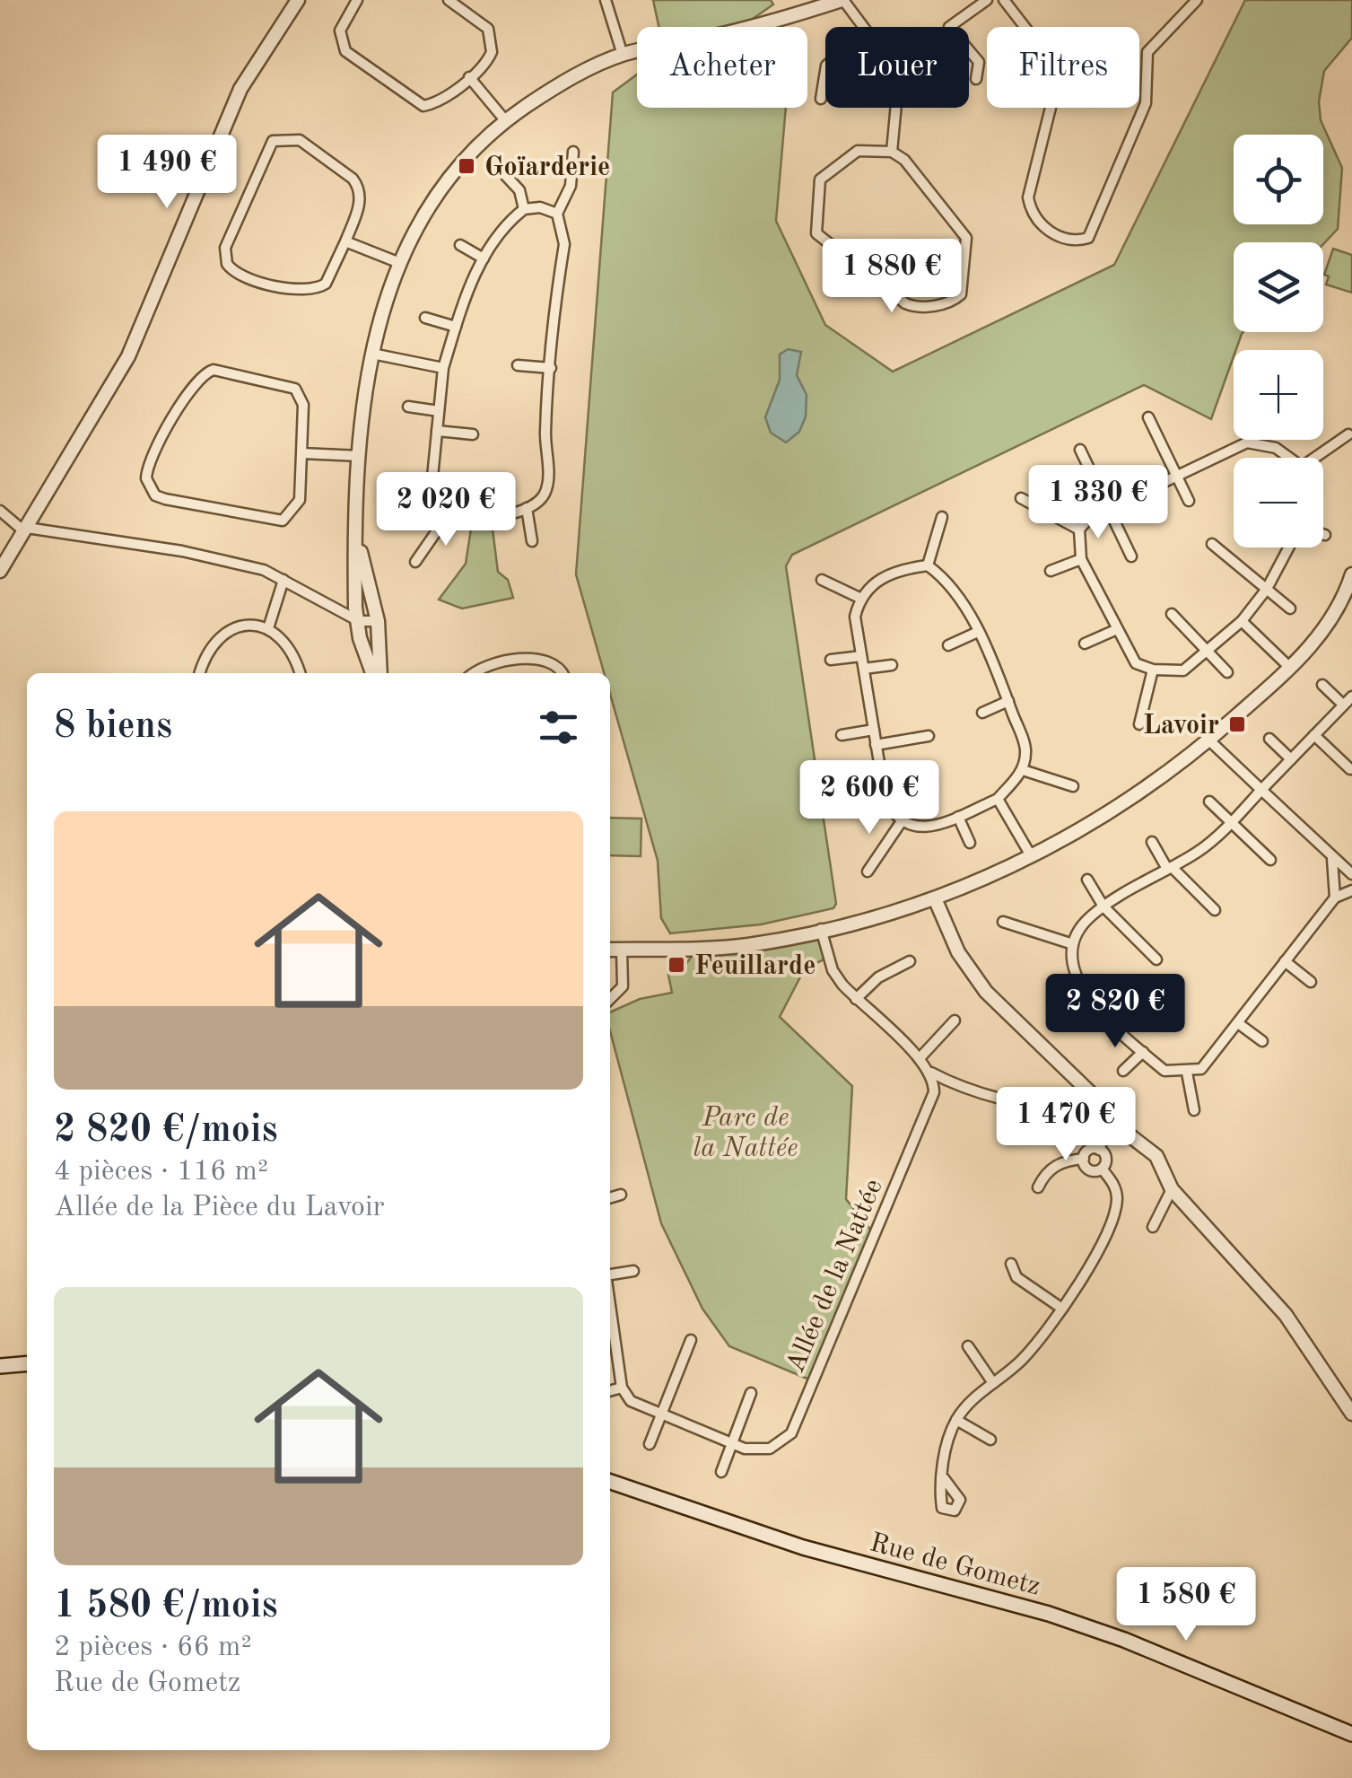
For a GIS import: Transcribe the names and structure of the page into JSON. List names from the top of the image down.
{
  "streets": {
    "main road": ["Rue de Gometz"],
    "street": ["Allée de la Nattée"]
  },
  "parks": ["Parc de la Nattée"],
  "places": {
    "transit": ["Goïarderie", "Lavoir", "Feuillarde"]
  },
  "page": {
    "chip": ["Acheter", "Louer", "Filtres"],
    "map_buttons": ["+", "−"],
    "price": [
      "1 490 €",
      "1 880 €",
      "1 330 €",
      "2 020 €",
      "2 600 €",
      "2 820 €",
      "1 470 €",
      "1 580 €"
    ],
    "heading": "8 biens",
    "list": [
      {
        "name": "2 820 €/mois",
        "note": "4 pièces · 116 m² · Allée de la Pièce du Lavoir"
      },
      {
        "name": "1 580 €/mois",
        "note": "2 pièces · 66 m² · Rue de Gometz"
      }
    ]
  }
}
